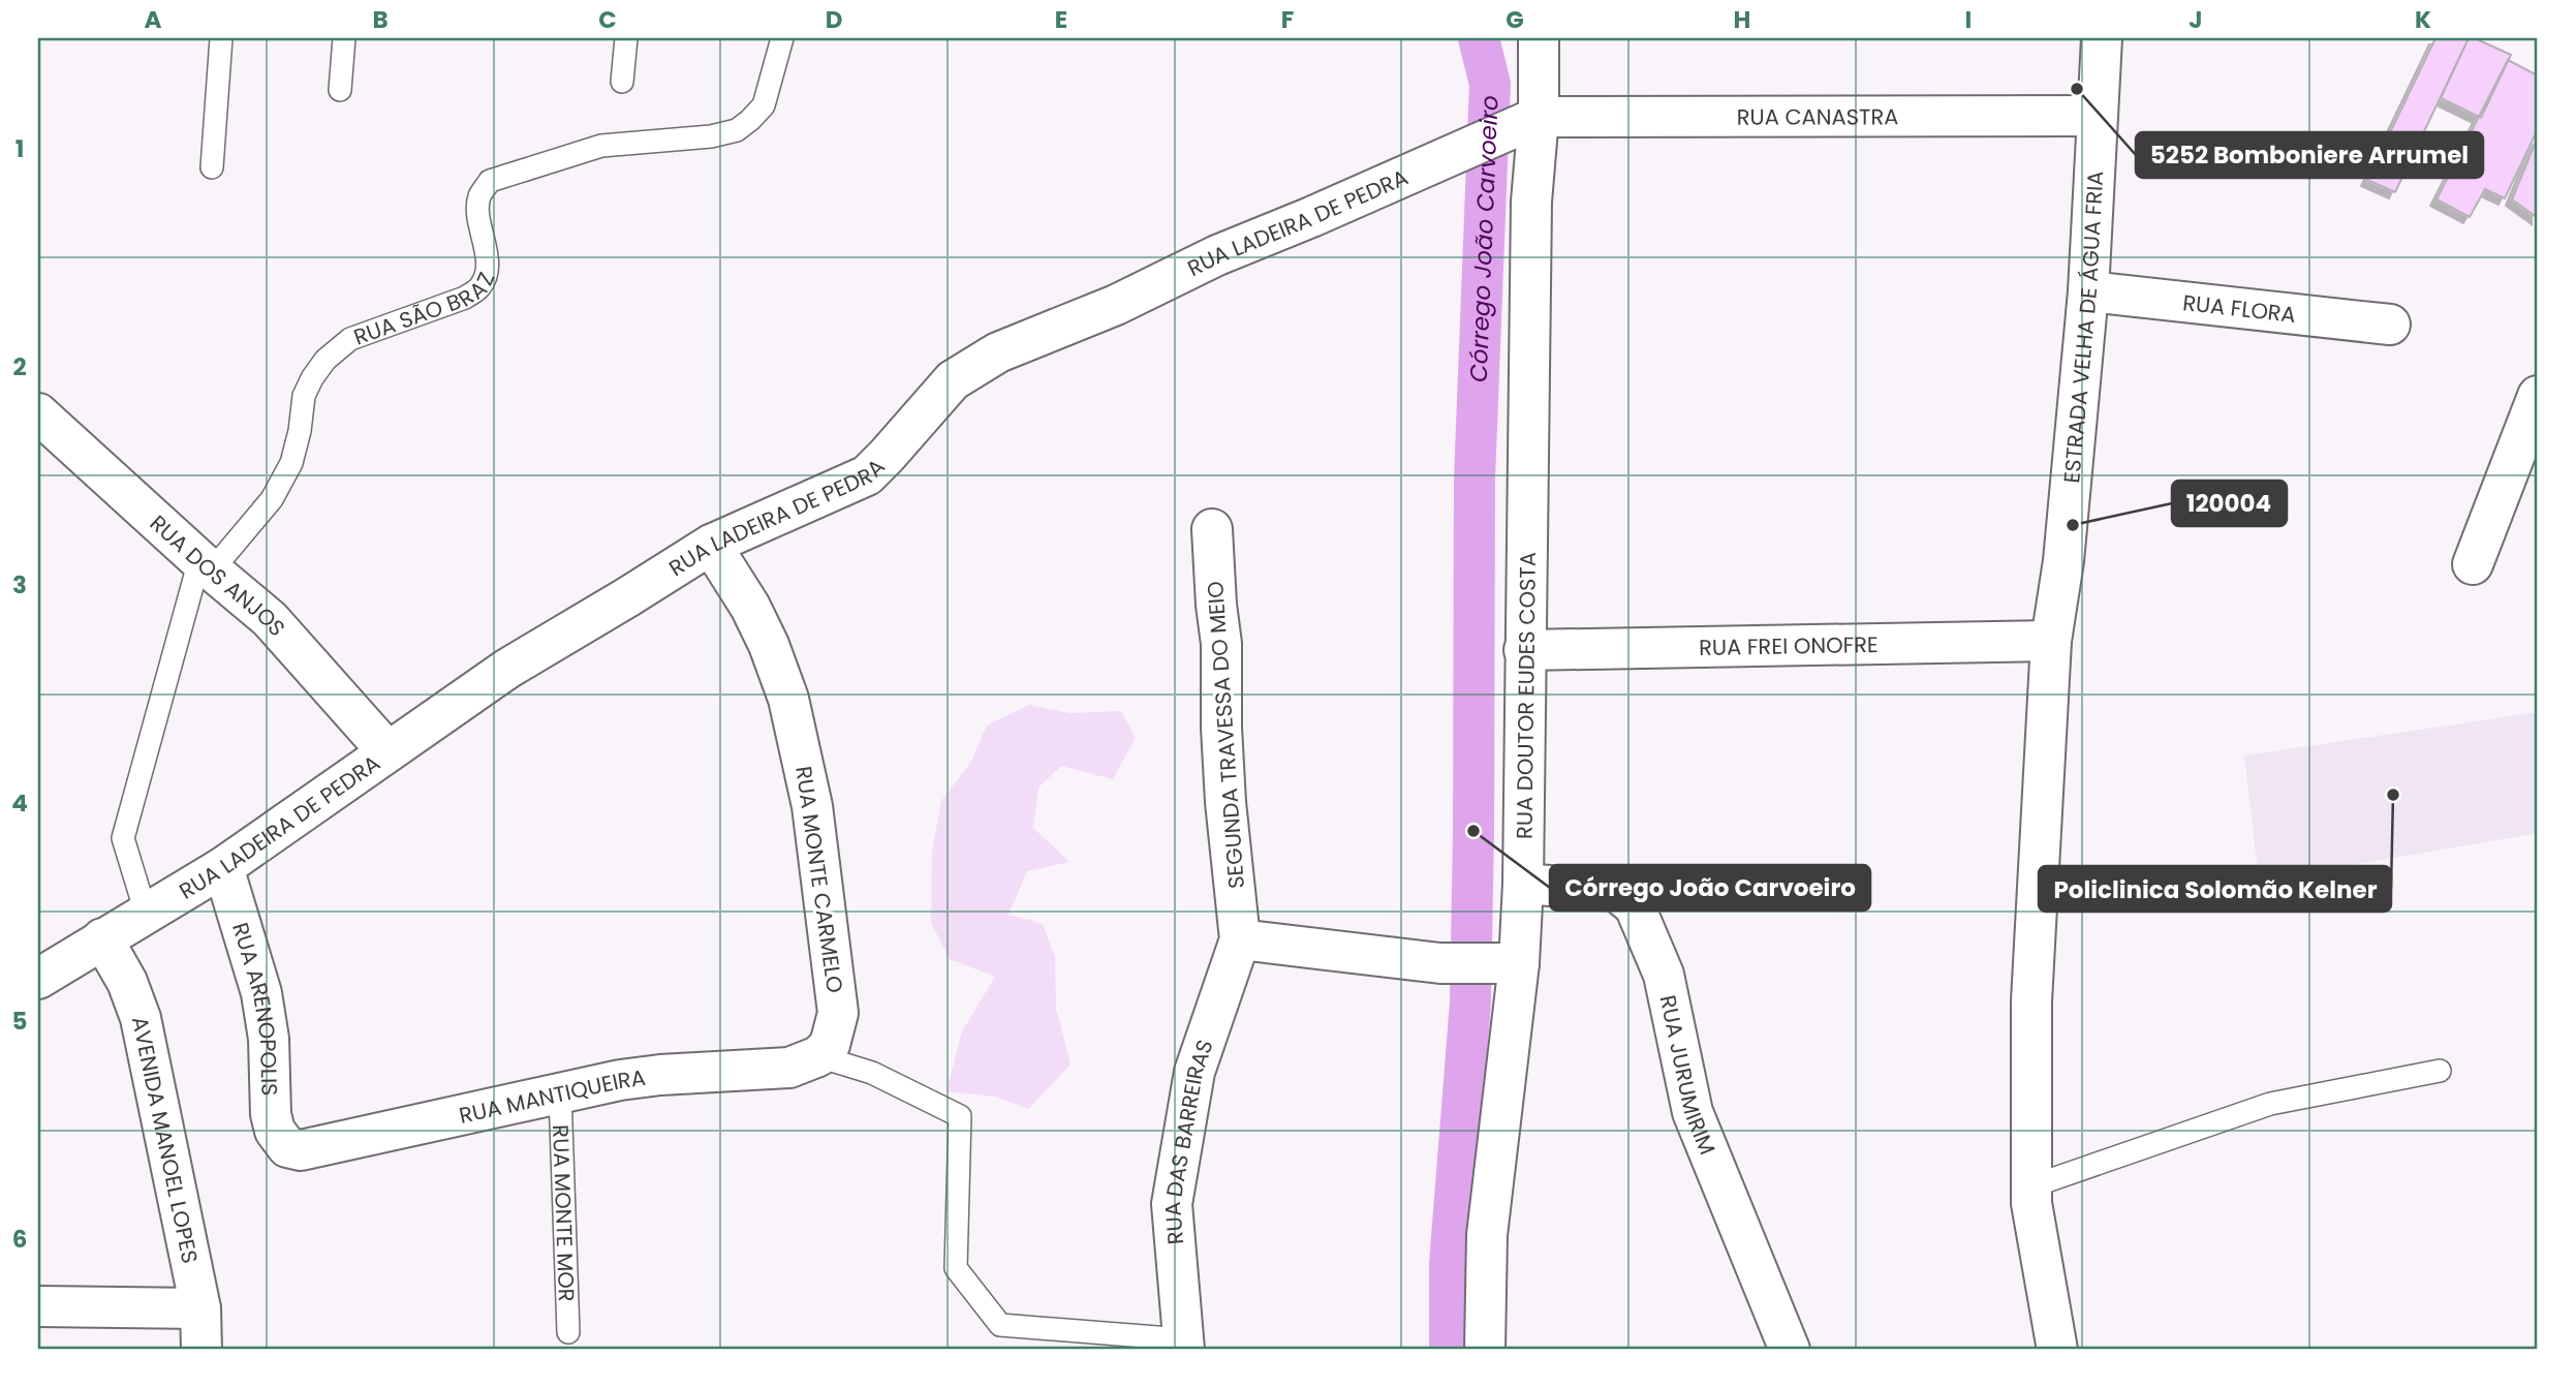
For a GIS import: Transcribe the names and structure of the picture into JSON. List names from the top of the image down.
{
  "streets": {
    "street": [
      "RUA CANASTRA",
      "RUA LADEIRA DE PEDRA",
      "RUA FLORA",
      "ESTRADA VELHA DE ÁGUA FRIA",
      "RUA DOS ANJOS",
      "RUA FREI ONOFRE",
      "RUA DOUTOR EUDES COSTA",
      "SEGUNDA TRAVESSA DO MEIO",
      "RUA MONTE CARMELO",
      "RUA ARENOPOLIS",
      "RUA JURUMIRIM",
      "RUA MANTIQUEIRA",
      "AVENIDA MANOEL LOPES",
      "RUA DAS BARREIRAS"
    ],
    "lane": ["RUA SÃO BRAZ", "RUA MONTE MOR"]
  },
  "crossings": [
    ["RUA CANASTRA", "RUA LADEIRA DE PEDRA"],
    ["RUA CANASTRA", "ESTRADA VELHA DE ÁGUA FRIA"],
    ["RUA CANASTRA", "RUA DOUTOR EUDES COSTA"],
    ["RUA LADEIRA DE PEDRA", "RUA SÃO BRAZ"],
    ["RUA LADEIRA DE PEDRA", "RUA DOS ANJOS"],
    ["RUA LADEIRA DE PEDRA", "RUA DOUTOR EUDES COSTA"],
    ["RUA LADEIRA DE PEDRA", "RUA MONTE CARMELO"],
    ["RUA LADEIRA DE PEDRA", "RUA ARENOPOLIS"],
    ["RUA LADEIRA DE PEDRA", "AVENIDA MANOEL LOPES"],
    ["RUA SÃO BRAZ", "RUA DOS ANJOS"],
    ["RUA FLORA", "ESTRADA VELHA DE ÁGUA FRIA"],
    ["ESTRADA VELHA DE ÁGUA FRIA", "RUA FREI ONOFRE"],
    ["RUA FREI ONOFRE", "RUA DOUTOR EUDES COSTA"],
    ["RUA DOUTOR EUDES COSTA", "RUA JURUMIRIM"],
    ["SEGUNDA TRAVESSA DO MEIO", "RUA DAS BARREIRAS"],
    ["RUA MONTE CARMELO", "RUA MANTIQUEIRA"],
    ["RUA ARENOPOLIS", "RUA MANTIQUEIRA"],
    ["RUA MANTIQUEIRA", "RUA MONTE MOR"]
  ],
  "water": ["Córrego João Carvoeiro"],
  "places": [
    "5252 Bomboniere Arrumel",
    "120004",
    "Policlinica Solomão Kelner",
    "Córrego João Carvoeiro"
  ],
  "grid": {
    "columns": [
      "A",
      "B",
      "C",
      "D",
      "E",
      "F",
      "G",
      "H",
      "I",
      "J",
      "K"
    ],
    "rows": [
      "1",
      "2",
      "3",
      "4",
      "5",
      "6"
    ]
  }
}
